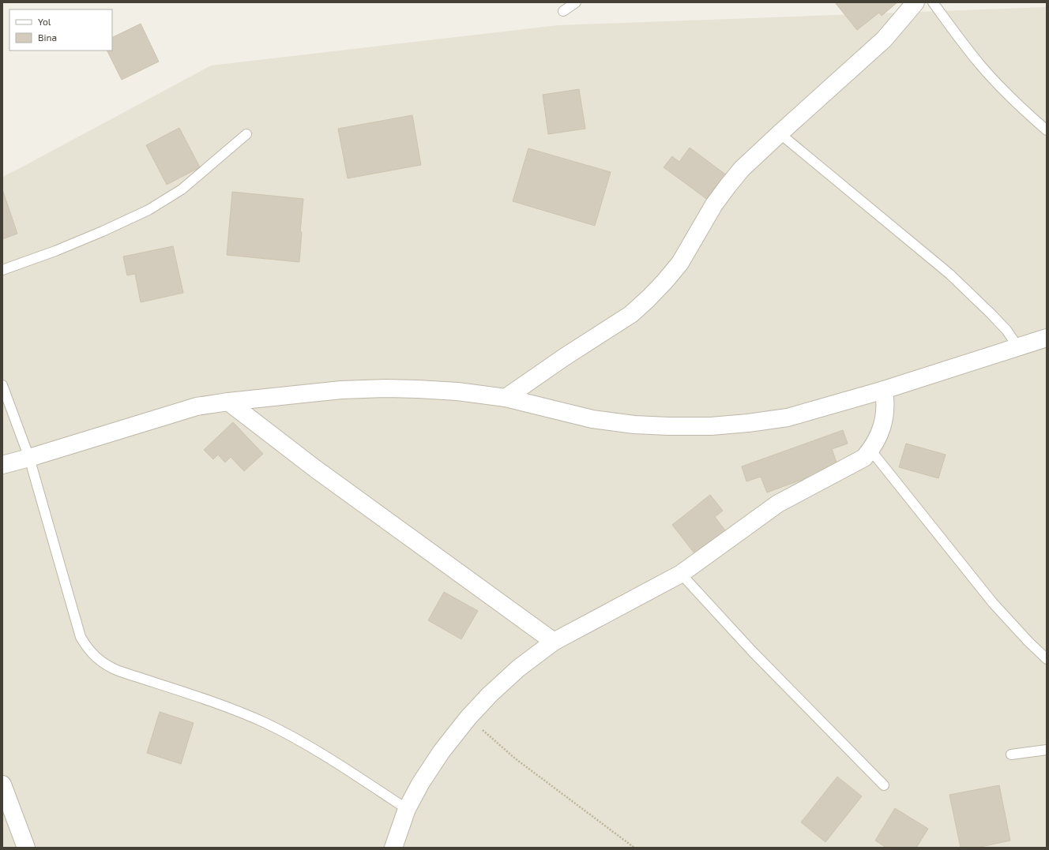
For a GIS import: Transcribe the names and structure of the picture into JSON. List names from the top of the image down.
{
  "legend": ["Yol", "Bina"]
}
